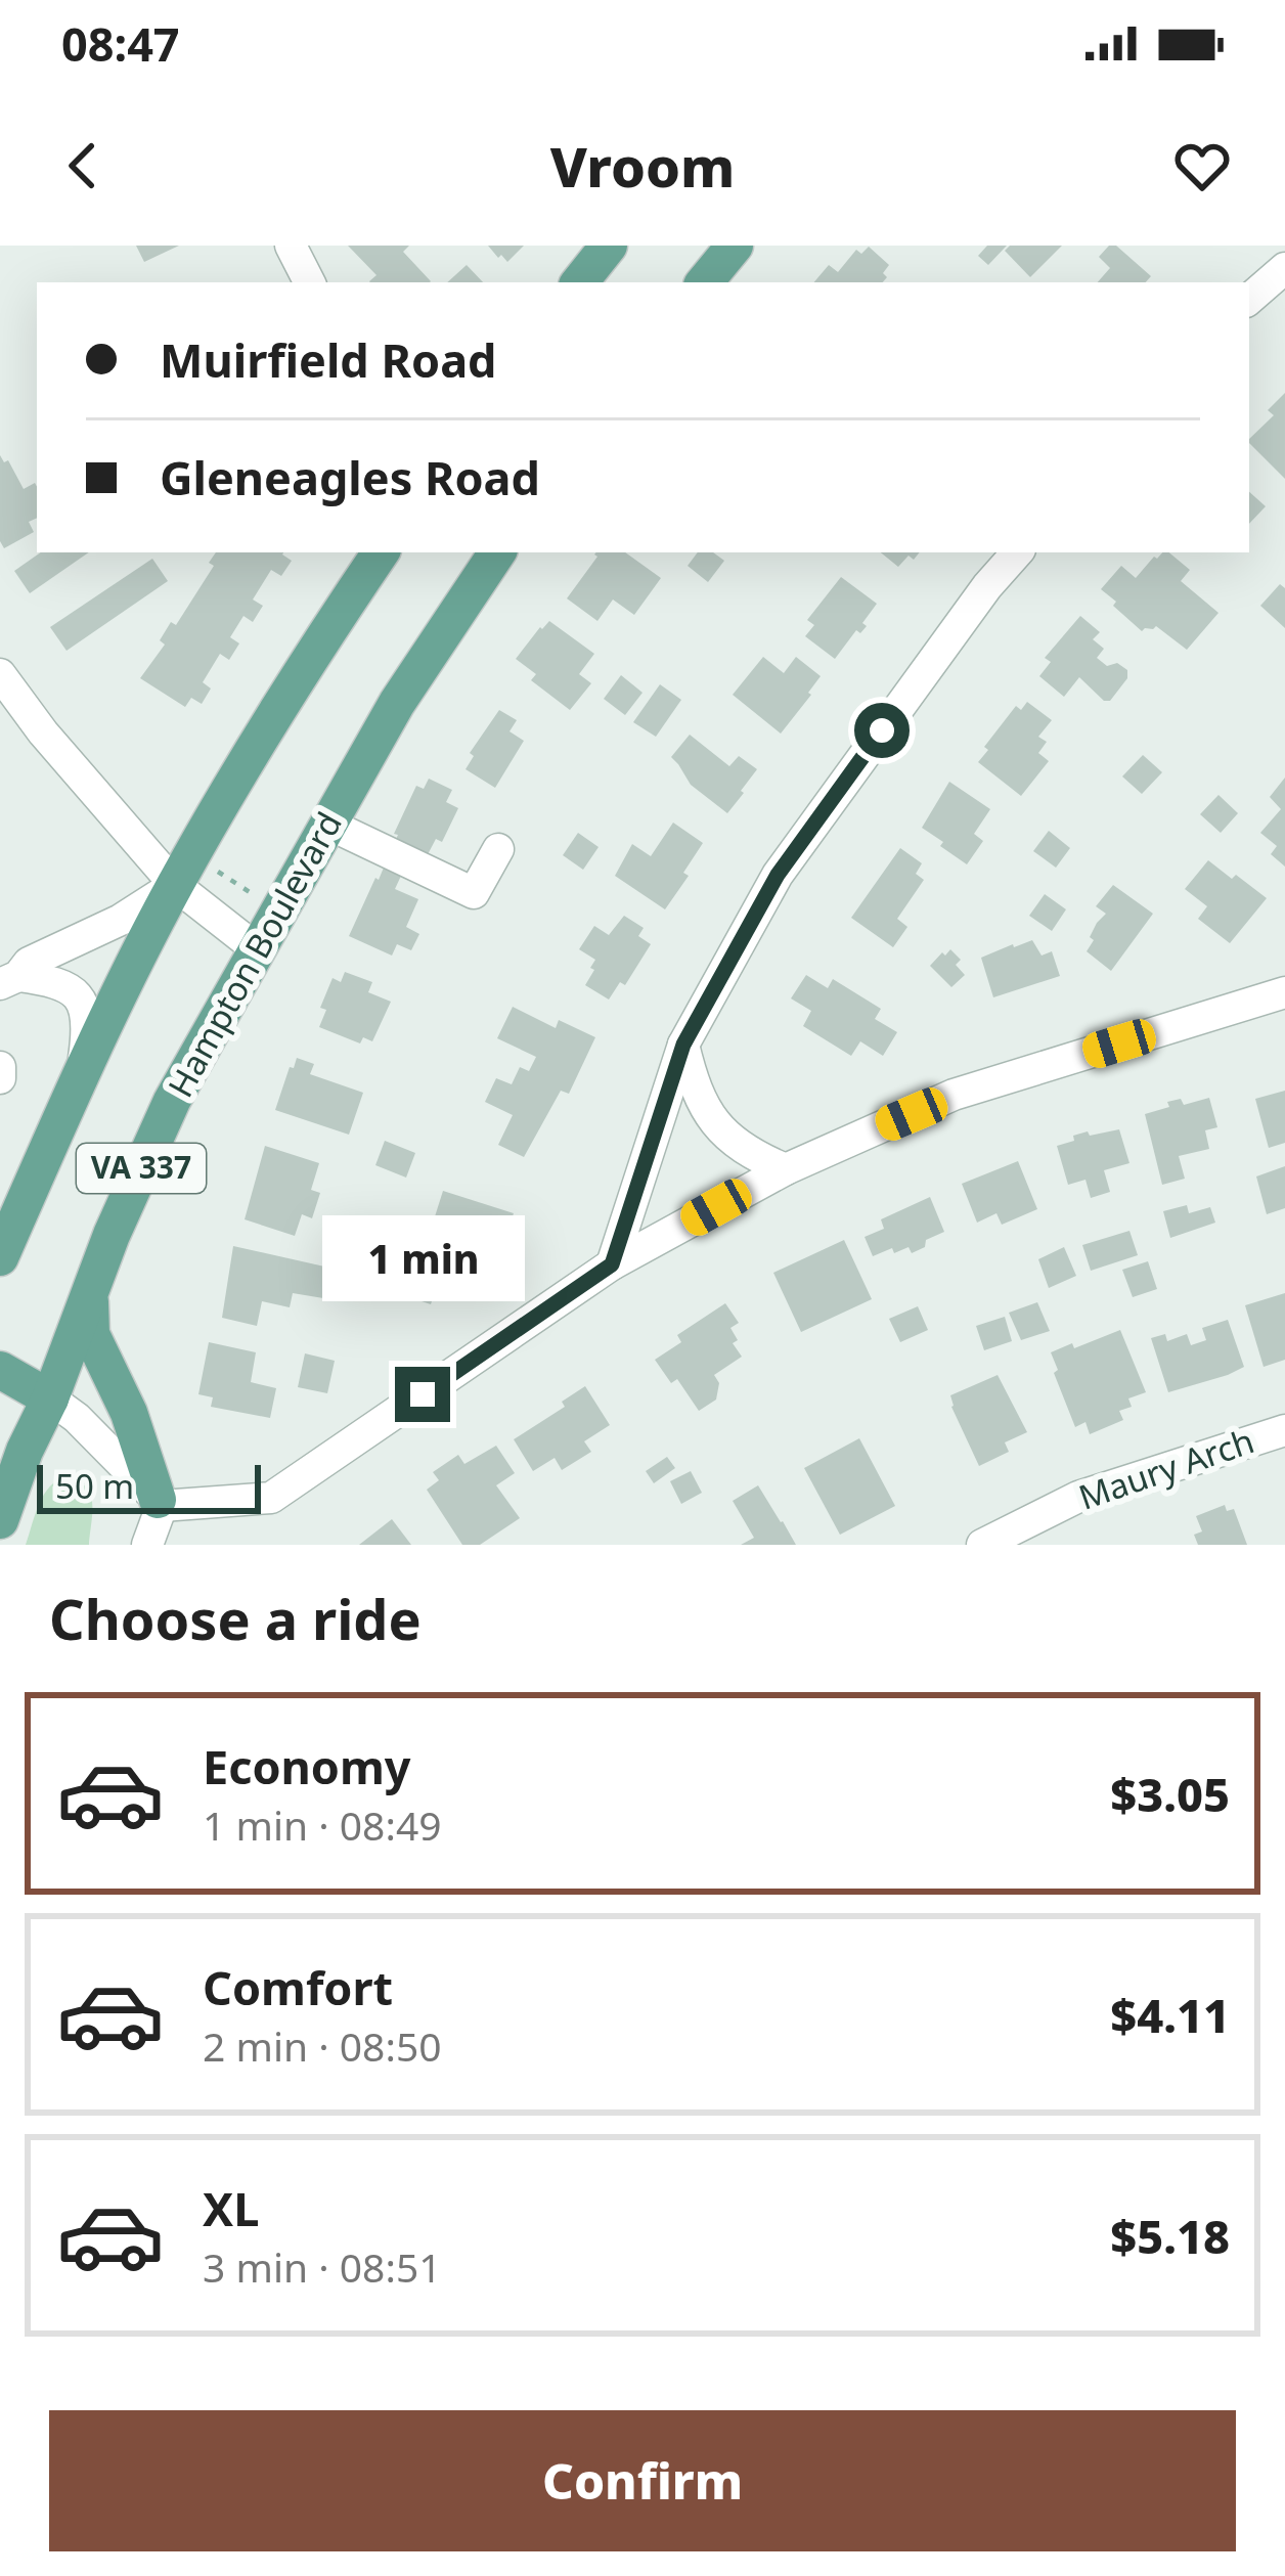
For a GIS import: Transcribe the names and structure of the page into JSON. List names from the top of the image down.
{
  "streets": {
    "main road": ["Hampton Boulevard", "VA 337"],
    "street": ["Maury Arch"]
  },
  "scale_bar": "50 m",
  "page": {
    "status": "08:47",
    "header": "Vroom",
    "banner": ["Muirfield Road", "Gleneagles Road"],
    "bubble": "1 min",
    "scale": "50 m",
    "heading": "Choose a ride",
    "list": [
      {
        "name": "Economy",
        "note": "1 min · 08:49",
        "value": "$3.05"
      },
      {
        "name": "Comfort",
        "note": "2 min · 08:50",
        "value": "$4.11"
      },
      {
        "name": "XL",
        "note": "3 min · 08:51",
        "value": "$5.18"
      }
    ],
    "buttons": "Confirm"
  }
}
